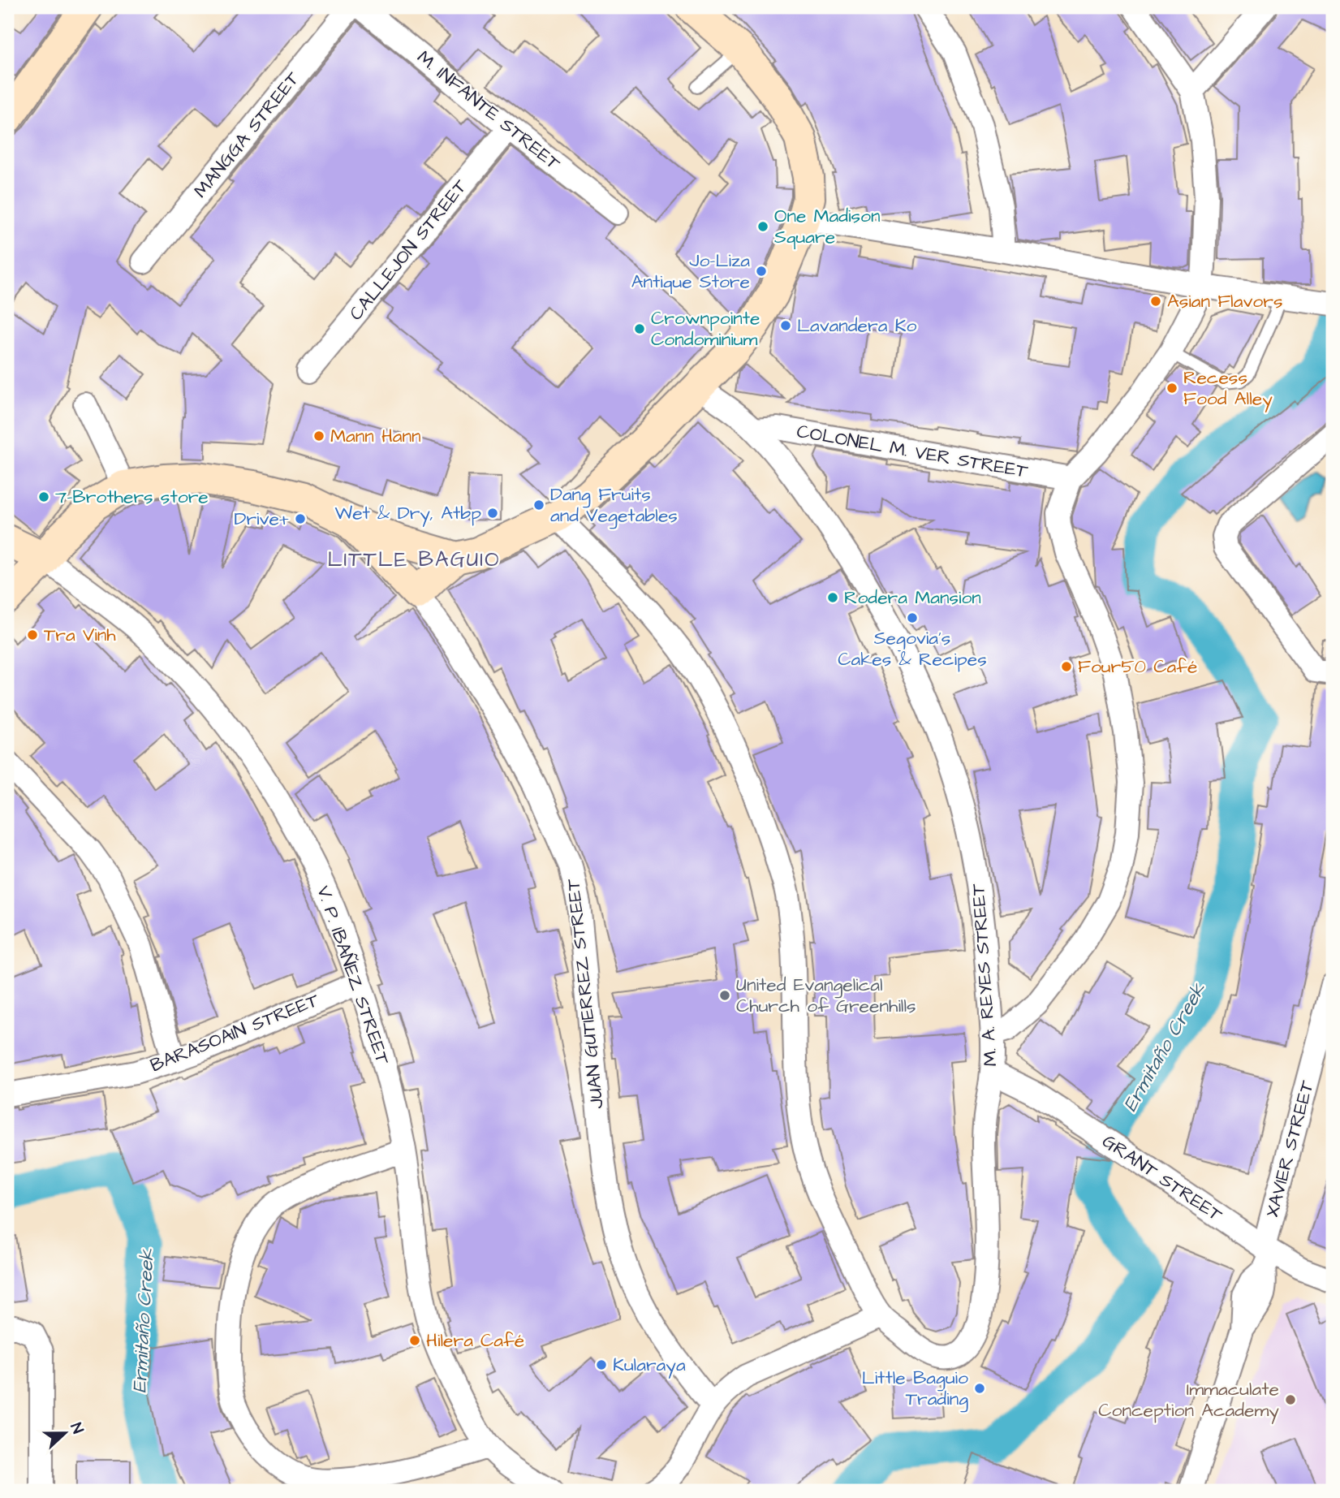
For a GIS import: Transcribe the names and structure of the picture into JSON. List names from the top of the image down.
{
  "streets": {
    "street": [
      "M. INFANTE STREET",
      "MANGGA STREET",
      "CALLEJON STREET",
      "COLONEL M. VER STREET",
      "V. P. IBAÑEZ STREET",
      "M. A. REYES STREET",
      "JUAN GUTIERREZ STREET",
      "BARASOAIN STREET",
      "XAVIER STREET",
      "GRANT STREET"
    ]
  },
  "crossings": [
    ["M. INFANTE STREET", "CALLEJON STREET"],
    ["COLONEL M. VER STREET", "M. A. REYES STREET"],
    ["V. P. IBAÑEZ STREET", "BARASOAIN STREET"],
    ["M. A. REYES STREET", "GRANT STREET"],
    ["XAVIER STREET", "GRANT STREET"]
  ],
  "districts": ["LITTLE BAGUIO"],
  "water": ["Ermitaño Creek"],
  "places": [
    "One Madison Square",
    "Jo-Liza Antique Store",
    "Asian Flavors",
    "Lavandera Ko",
    "Crownpointe Condominium",
    "Recess Food Alley",
    "Mann Hann",
    "7-Brothers store",
    "Dang Fruits and Vegetables",
    "Wet & Dry, Atbp",
    "Drive+",
    "Rodera Mansion",
    "Segovia's Cakes & Recipes",
    "Tra Vinh",
    "Four50 Café",
    "United Evangelical Church of Greenhills",
    "Hilera Café",
    "Kularaya",
    "Little Baguio Trading",
    "Immaculate Conception Academy"
  ],
  "north": "right"
}
